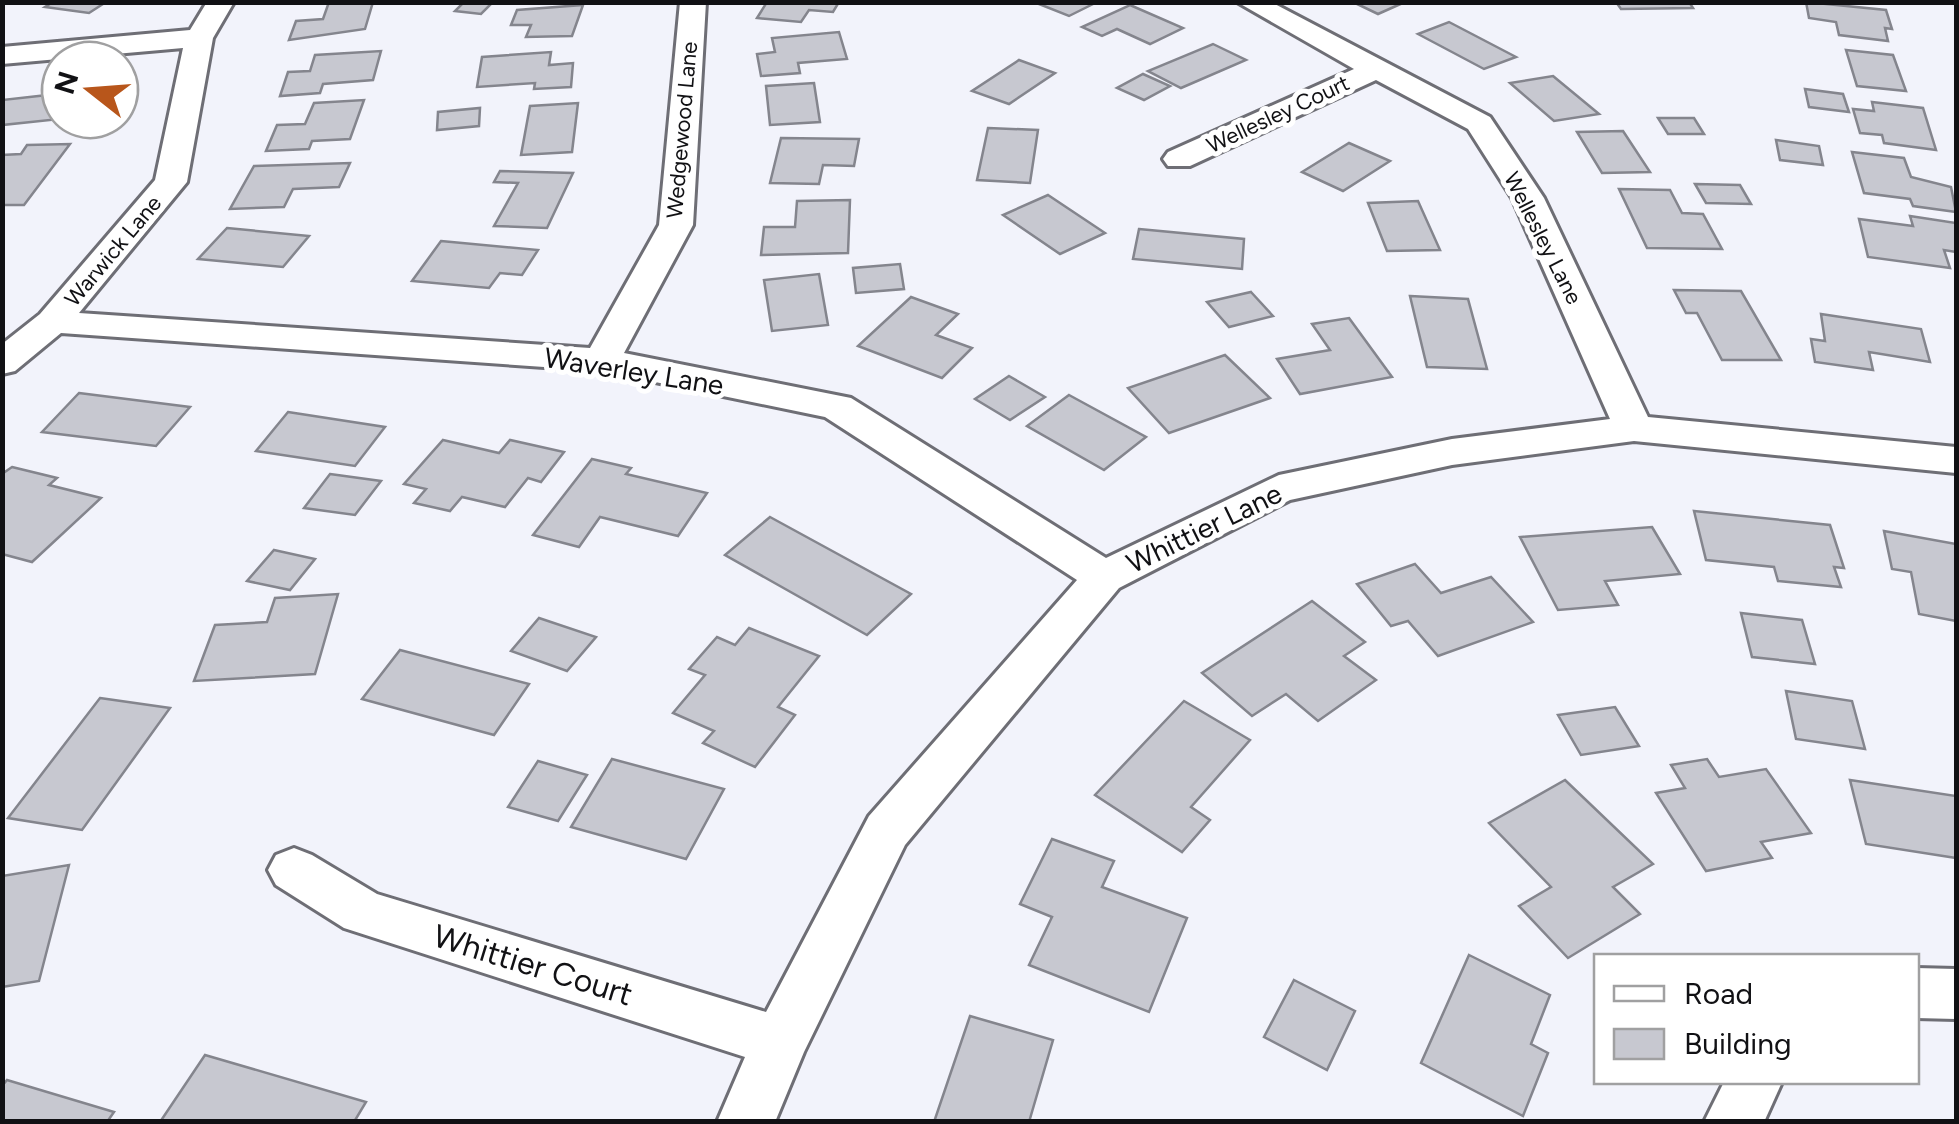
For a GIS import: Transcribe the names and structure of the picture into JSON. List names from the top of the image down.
{
  "streets": {
    "street": [
      "Wellesley Court",
      "Wedgewood Lane",
      "Wellesley Lane",
      "Warwick Lane",
      "Waverley Lane",
      "Whittier Lane",
      "Whittier Court"
    ]
  },
  "crossings": [
    ["Wellesley Court", "Wellesley Lane"],
    ["Wedgewood Lane", "Waverley Lane"],
    ["Wellesley Lane", "Whittier Lane"],
    ["Warwick Lane", "Waverley Lane"],
    ["Waverley Lane", "Whittier Lane"],
    ["Whittier Lane", "Whittier Court"]
  ],
  "legend": ["Road", "Building"],
  "north": "left"
}
